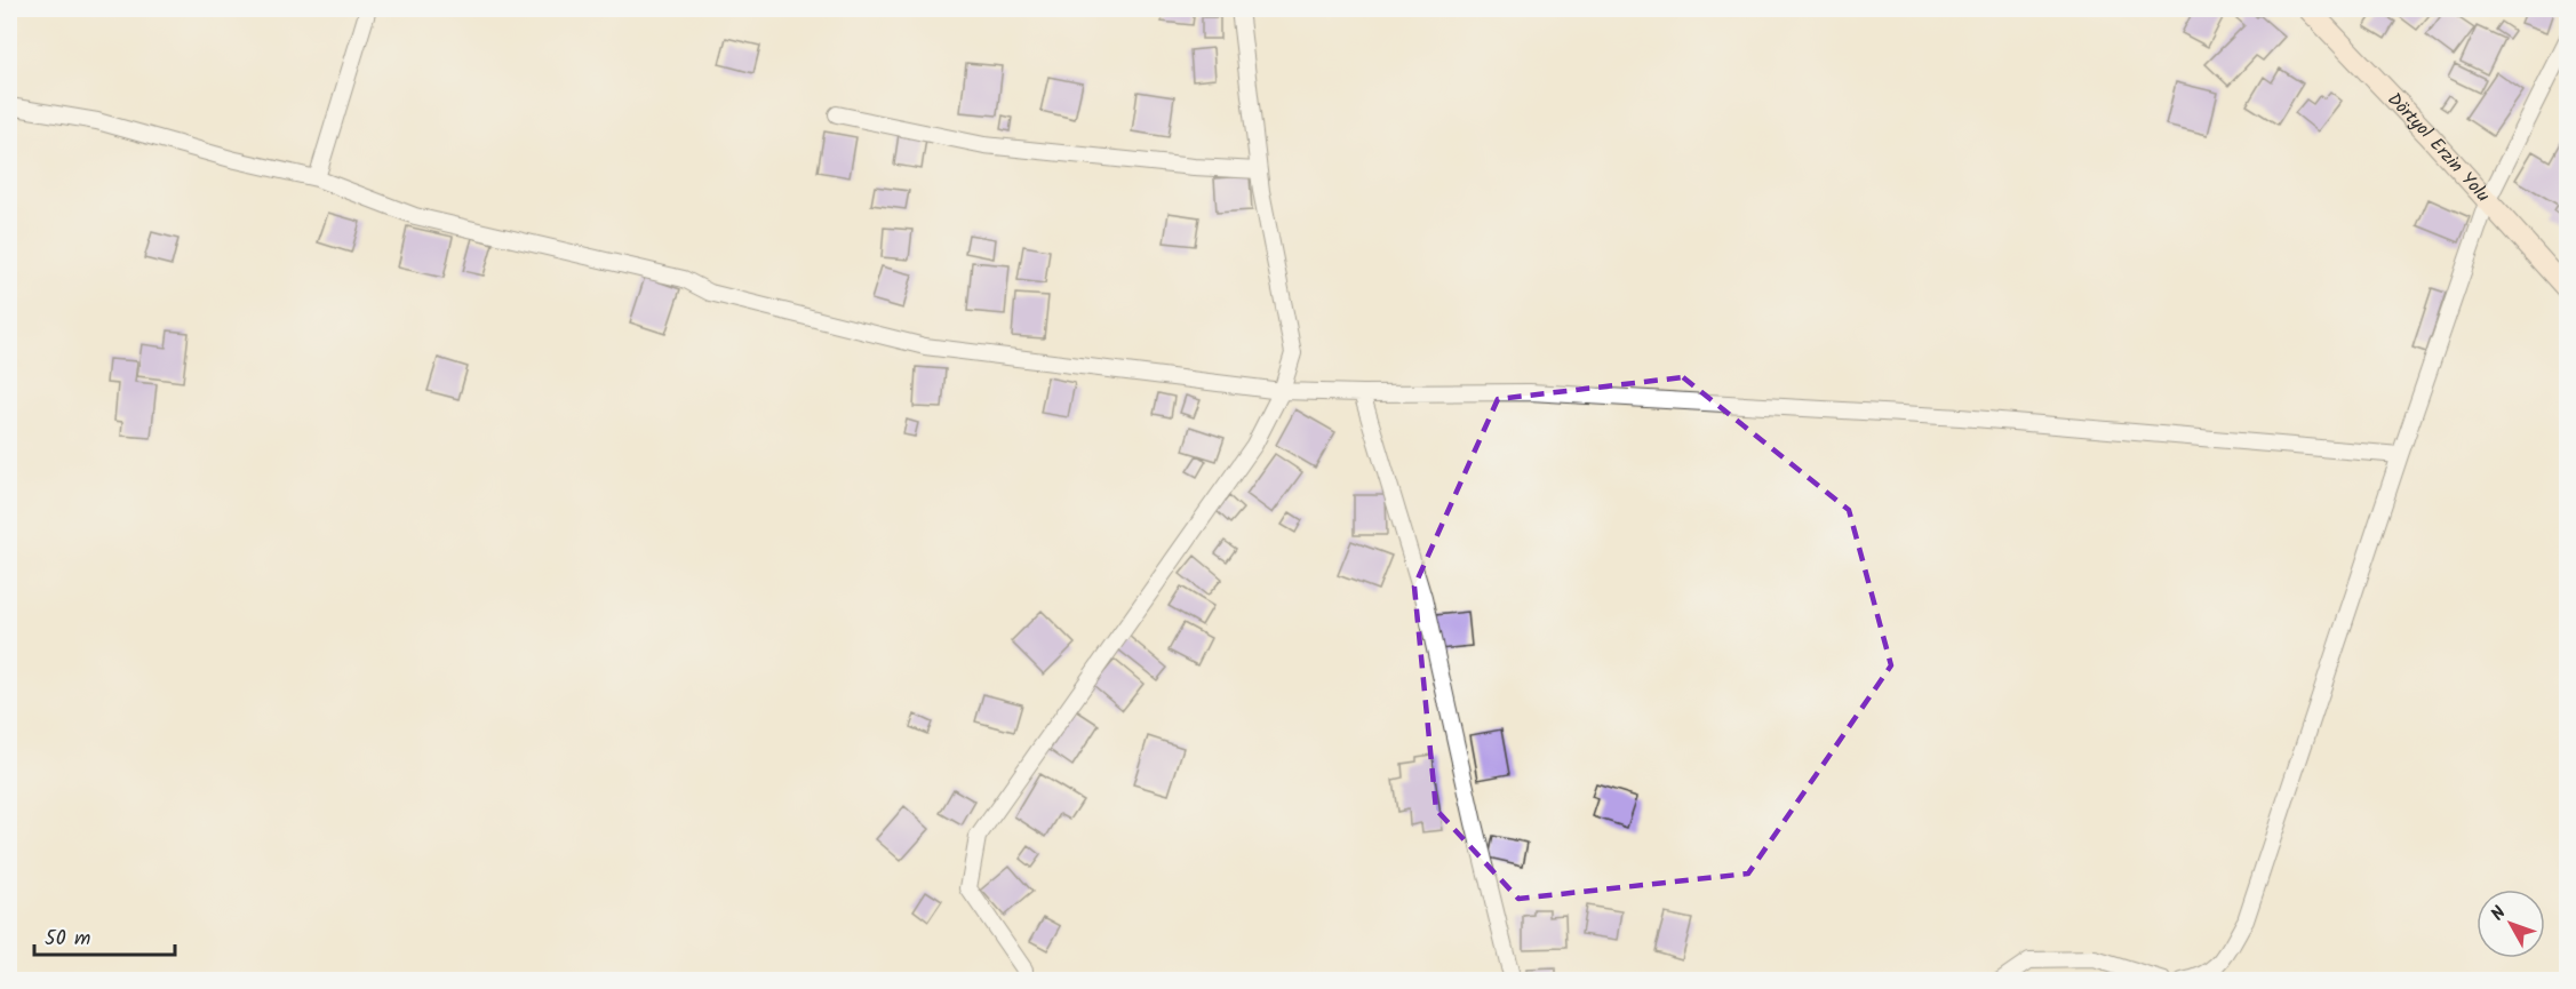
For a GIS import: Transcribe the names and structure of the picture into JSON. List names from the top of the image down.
{
  "streets": {
    "main road": ["Dörtyol Erzin Yolu"]
  },
  "scale_bar": "50 m",
  "north": "top left"
}
